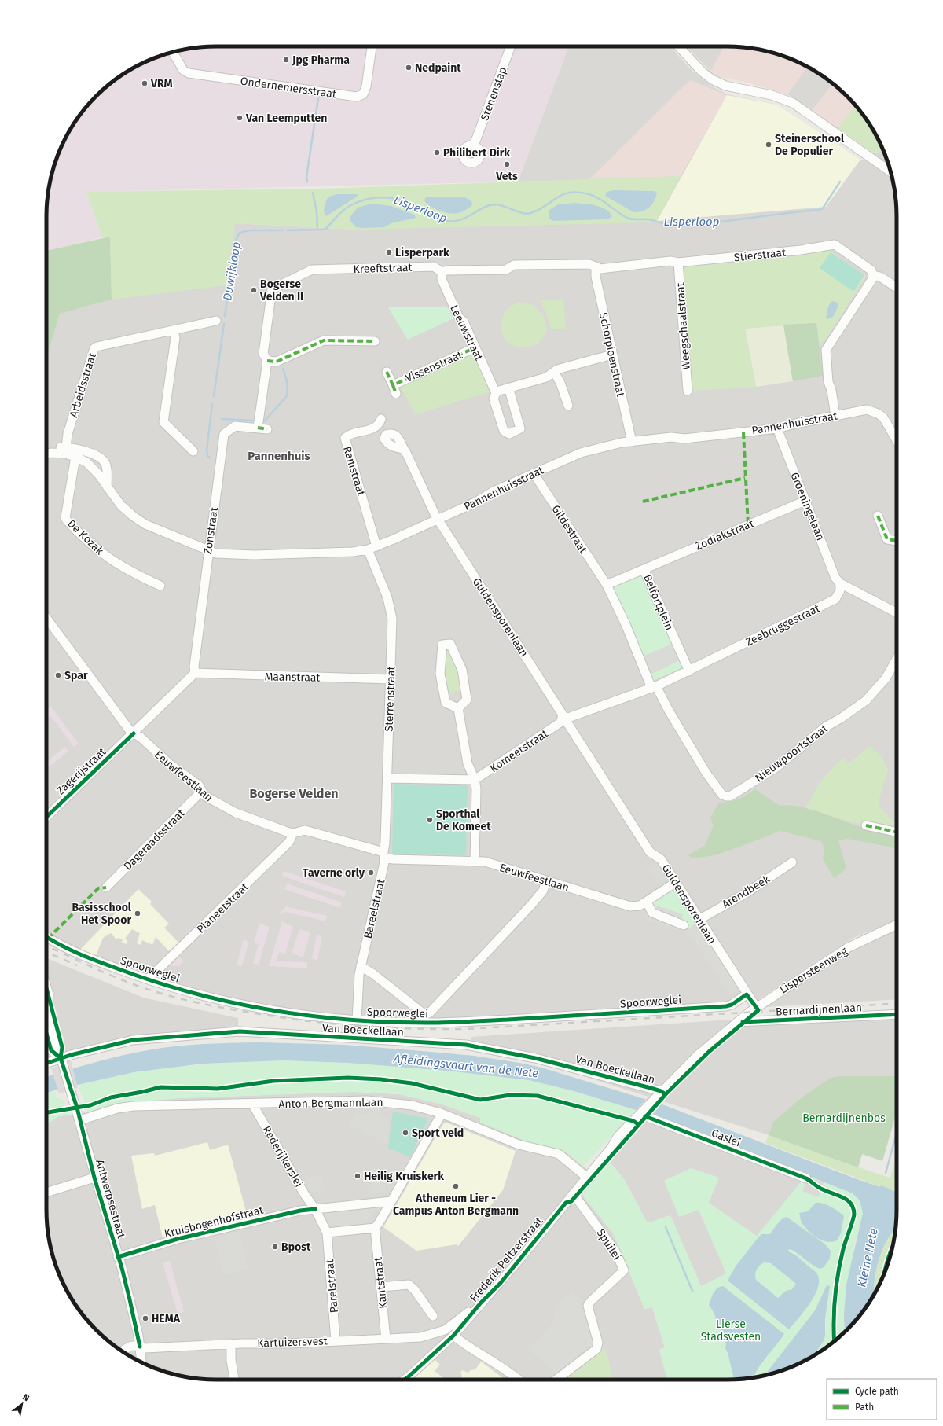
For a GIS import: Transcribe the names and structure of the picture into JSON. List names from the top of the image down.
{
  "streets": {
    "street": [
      "Ondernemersstraat",
      "Stenenstap",
      "Stierstraat",
      "Kreeftstraat",
      "Weegschaalstraat",
      "Leeuwstraat",
      "Schorpioenstraat",
      "Vissenstraat",
      "Arbeidsstraat",
      "Pannenhuisstraat",
      "Ramstraat",
      "Groeningelaan",
      "Gildestraat",
      "Zonstraat",
      "Zodiakstraat",
      "De Kozak",
      "Belfortplein",
      "Guldensporenlaan",
      "Zeebruggestraat",
      "Maanstraat",
      "Sterrenstraat",
      "Komeetstraat",
      "Nieuwpoortstraat",
      "Zagerijstraat",
      "Eeuwfeestlaan",
      "Dageraadsstraat",
      "Arendbeek",
      "Planeetstraat",
      "Bareelstraat",
      "Spoorweglei",
      "Lispersteenweg",
      "Bernardijnenlaan",
      "Van Boeckellaan",
      "Anton Bergmannlaan",
      "Gaslei",
      "Rederijkerslei",
      "Antwerpsestraat",
      "Kruisbogenhofstraat",
      "Spuilei",
      "Frederik Peltzerstraat",
      "Kantstraat",
      "Parelstraat",
      "Kartuizersvest"
    ]
  },
  "crossings": [
    ["Stierstraat", "Kreeftstraat"],
    ["Stierstraat", "Weegschaalstraat"],
    ["Kreeftstraat", "Leeuwstraat"],
    ["Kreeftstraat", "Schorpioenstraat"],
    ["Kreeftstraat", "Zonstraat"],
    ["Leeuwstraat", "Vissenstraat"],
    ["Schorpioenstraat", "Pannenhuisstraat"],
    ["Arbeidsstraat", "Pannenhuisstraat"],
    ["Pannenhuisstraat", "Ramstraat"],
    ["Pannenhuisstraat", "Groeningelaan"],
    ["Pannenhuisstraat", "Gildestraat"],
    ["Pannenhuisstraat", "Zonstraat"],
    ["Pannenhuisstraat", "De Kozak"],
    ["Pannenhuisstraat", "Guldensporenlaan"],
    ["Pannenhuisstraat", "Sterrenstraat"],
    ["Groeningelaan", "Zodiakstraat"],
    ["Groeningelaan", "Zeebruggestraat"],
    ["Gildestraat", "Belfortplein"],
    ["Zonstraat", "Maanstraat"],
    ["Zonstraat", "Zagerijstraat"],
    ["Zodiakstraat", "Belfortplein"],
    ["Belfortplein", "Zeebruggestraat"],
    ["Guldensporenlaan", "Komeetstraat"],
    ["Guldensporenlaan", "Eeuwfeestlaan"],
    ["Guldensporenlaan", "Arendbeek"],
    ["Guldensporenlaan", "Spoorweglei"],
    ["Zeebruggestraat", "Komeetstraat"],
    ["Zeebruggestraat", "Nieuwpoortstraat"],
    ["Maanstraat", "Sterrenstraat"],
    ["Maanstraat", "Zagerijstraat"],
    ["Sterrenstraat", "Eeuwfeestlaan"],
    ["Sterrenstraat", "Bareelstraat"],
    ["Komeetstraat", "Nieuwpoortstraat"],
    ["Zagerijstraat", "Eeuwfeestlaan"],
    ["Eeuwfeestlaan", "Dageraadsstraat"],
    ["Eeuwfeestlaan", "Planeetstraat"],
    ["Eeuwfeestlaan", "Bareelstraat"],
    ["Planeetstraat", "Spoorweglei"],
    ["Bareelstraat", "Spoorweglei"],
    ["Lispersteenweg", "Bernardijnenlaan"],
    ["Lispersteenweg", "Van Boeckellaan"],
    ["Lispersteenweg", "Frederik Peltzerstraat"],
    ["Van Boeckellaan", "Antwerpsestraat"],
    ["Van Boeckellaan", "Frederik Peltzerstraat"],
    ["Anton Bergmannlaan", "Rederijkerslei"],
    ["Anton Bergmannlaan", "Antwerpsestraat"],
    ["Anton Bergmannlaan", "Frederik Peltzerstraat"],
    ["Gaslei", "Frederik Peltzerstraat"],
    ["Rederijkerslei", "Kruisbogenhofstraat"],
    ["Rederijkerslei", "Parelstraat"],
    ["Antwerpsestraat", "Kruisbogenhofstraat"],
    ["Antwerpsestraat", "Kartuizersvest"],
    ["Spuilei", "Frederik Peltzerstraat"],
    ["Frederik Peltzerstraat", "Kartuizersvest"],
    ["Kantstraat", "Kartuizersvest"],
    ["Parelstraat", "Kartuizersvest"]
  ],
  "districts": ["Pannenhuis", "Bogerse Velden"],
  "water": [
    "Lisperloop",
    "Duwijkloop",
    "Afleidingsvaart van de Nete",
    "Kleine Nete"
  ],
  "parks": ["Bernardijnenbos", "Lierse Stadsvesten"],
  "places": [
    "Jpg Pharma",
    "Nedpaint",
    "VRM",
    "Van Leemputten",
    "Steinerschool De Populier",
    "Philibert Dirk",
    "Vets",
    "Lisperpark",
    "Bogerse Velden II",
    "Spar",
    "Sporthal De Komeet",
    "Taverne orly",
    "Basisschool Het Spoor",
    "Sport veld",
    "Heilig Kruiskerk",
    "Atheneum Lier - Campus Anton Bergmann",
    "Bpost",
    "HEMA"
  ],
  "legend": ["Cycle path", "Path"],
  "north": "top right"
}
